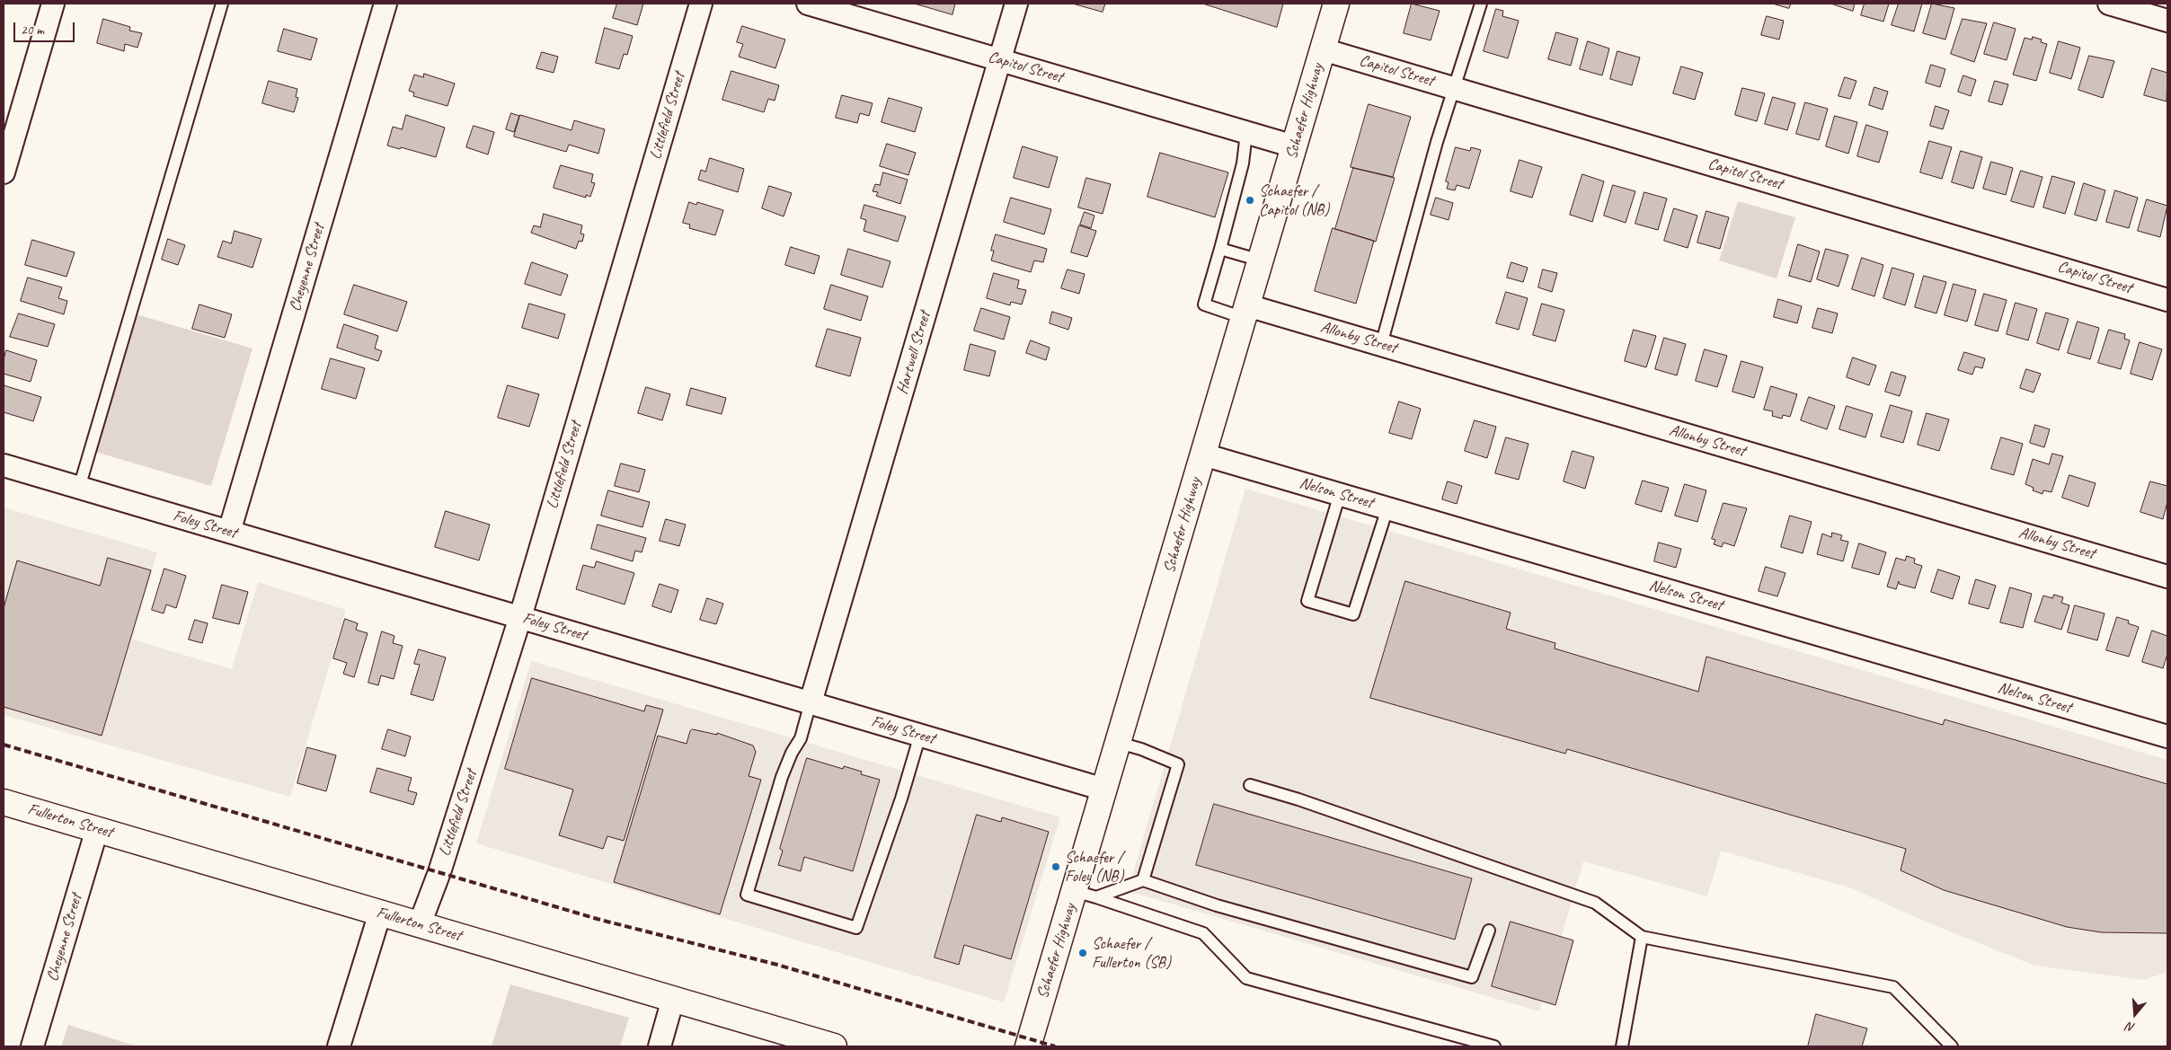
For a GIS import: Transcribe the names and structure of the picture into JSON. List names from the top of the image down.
{
  "streets": {
    "street": [
      "Capitol Street",
      "Schaefer Highway",
      "Littlefield Street",
      "Cheyenne Street",
      "Allonby Street",
      "Hartwell Street",
      "Nelson Street",
      "Foley Street",
      "Fullerton Street"
    ]
  },
  "crossings": [
    ["Capitol Street", "Schaefer Highway"],
    ["Capitol Street", "Hartwell Street"],
    ["Schaefer Highway", "Allonby Street"],
    ["Schaefer Highway", "Nelson Street"],
    ["Schaefer Highway", "Foley Street"],
    ["Littlefield Street", "Foley Street"],
    ["Littlefield Street", "Fullerton Street"],
    ["Cheyenne Street", "Foley Street"],
    ["Cheyenne Street", "Fullerton Street"],
    ["Hartwell Street", "Foley Street"]
  ],
  "places": ["Schaefer / Capitol (NB)", "Schaefer / Foley (NB)", "Schaefer / Fullerton (SB)"],
  "scale_bar": "20 m",
  "north": "bottom"
}
